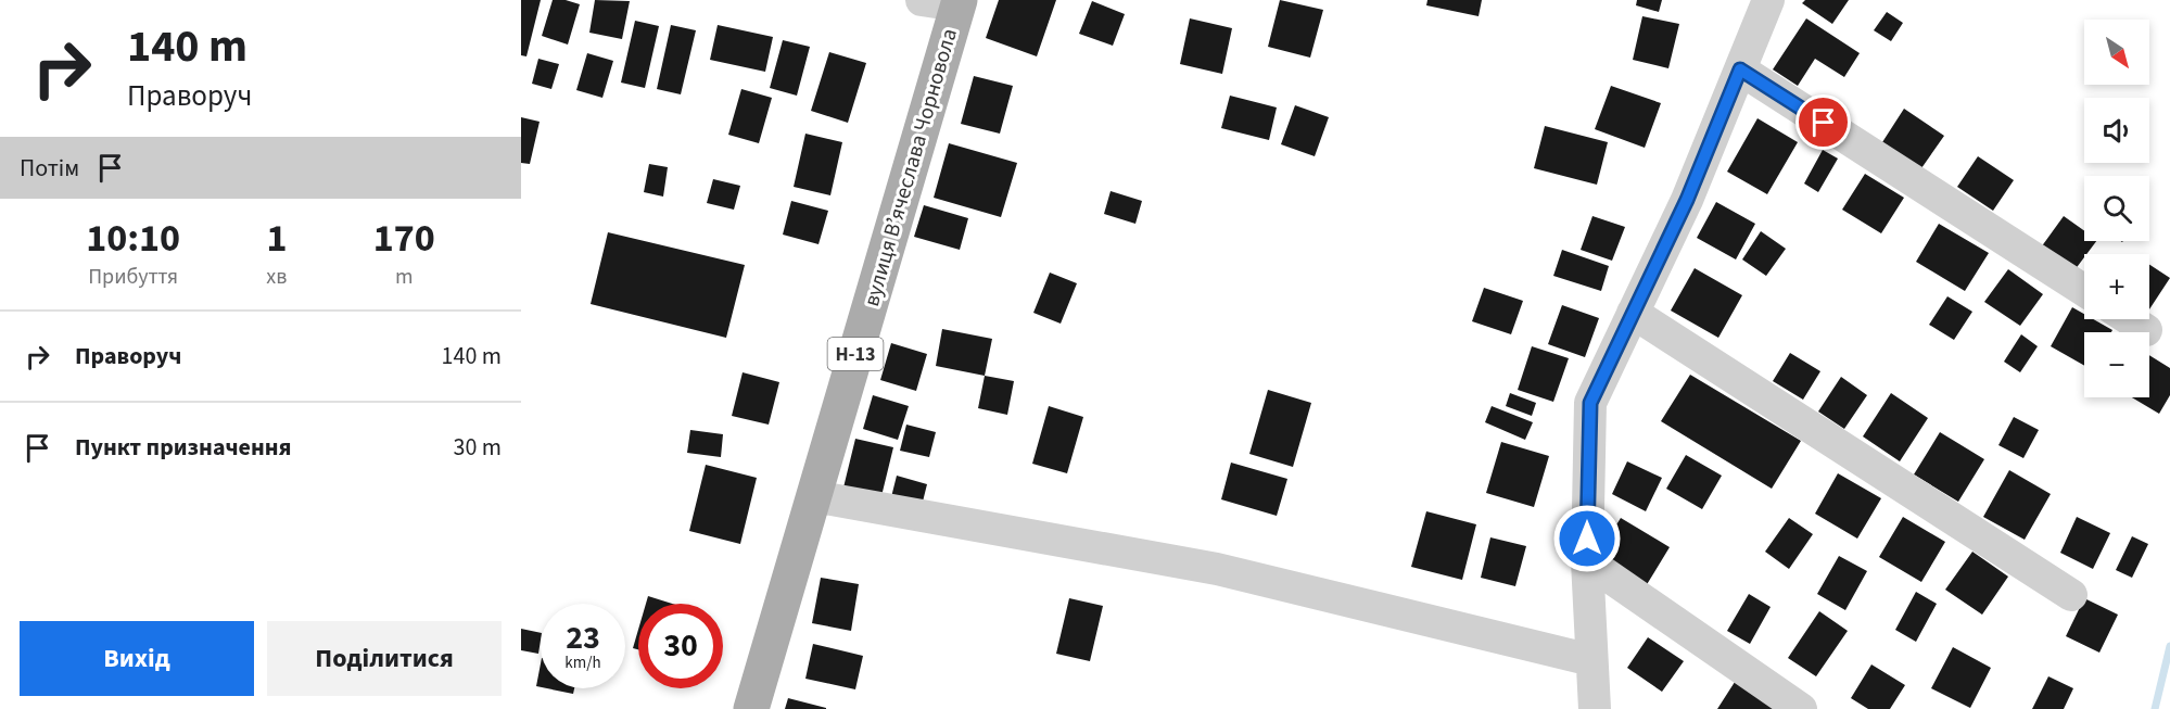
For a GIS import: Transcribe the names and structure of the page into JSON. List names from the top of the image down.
{
  "streets": {
    "main road": ["вулиця Вʼячеслава Чорновола", "Н-13"]
  },
  "north": "bottom right",
  "page": {
    "turn": ["140 m", "Праворуч"],
    "map_buttons": ["+", "−"],
    "then": "Потім",
    "eta": [
      "10:10",
      "Прибуття",
      "1",
      "хв",
      "170",
      "m"
    ],
    "list": [
      {
        "name": "Праворуч",
        "value": "140 m"
      },
      {
        "name": "Пункт призначення",
        "value": "30 m"
      }
    ],
    "speed": "23 km/h",
    "limit": "30",
    "buttons": ["Вихід", "Поділитися"]
  }
}
